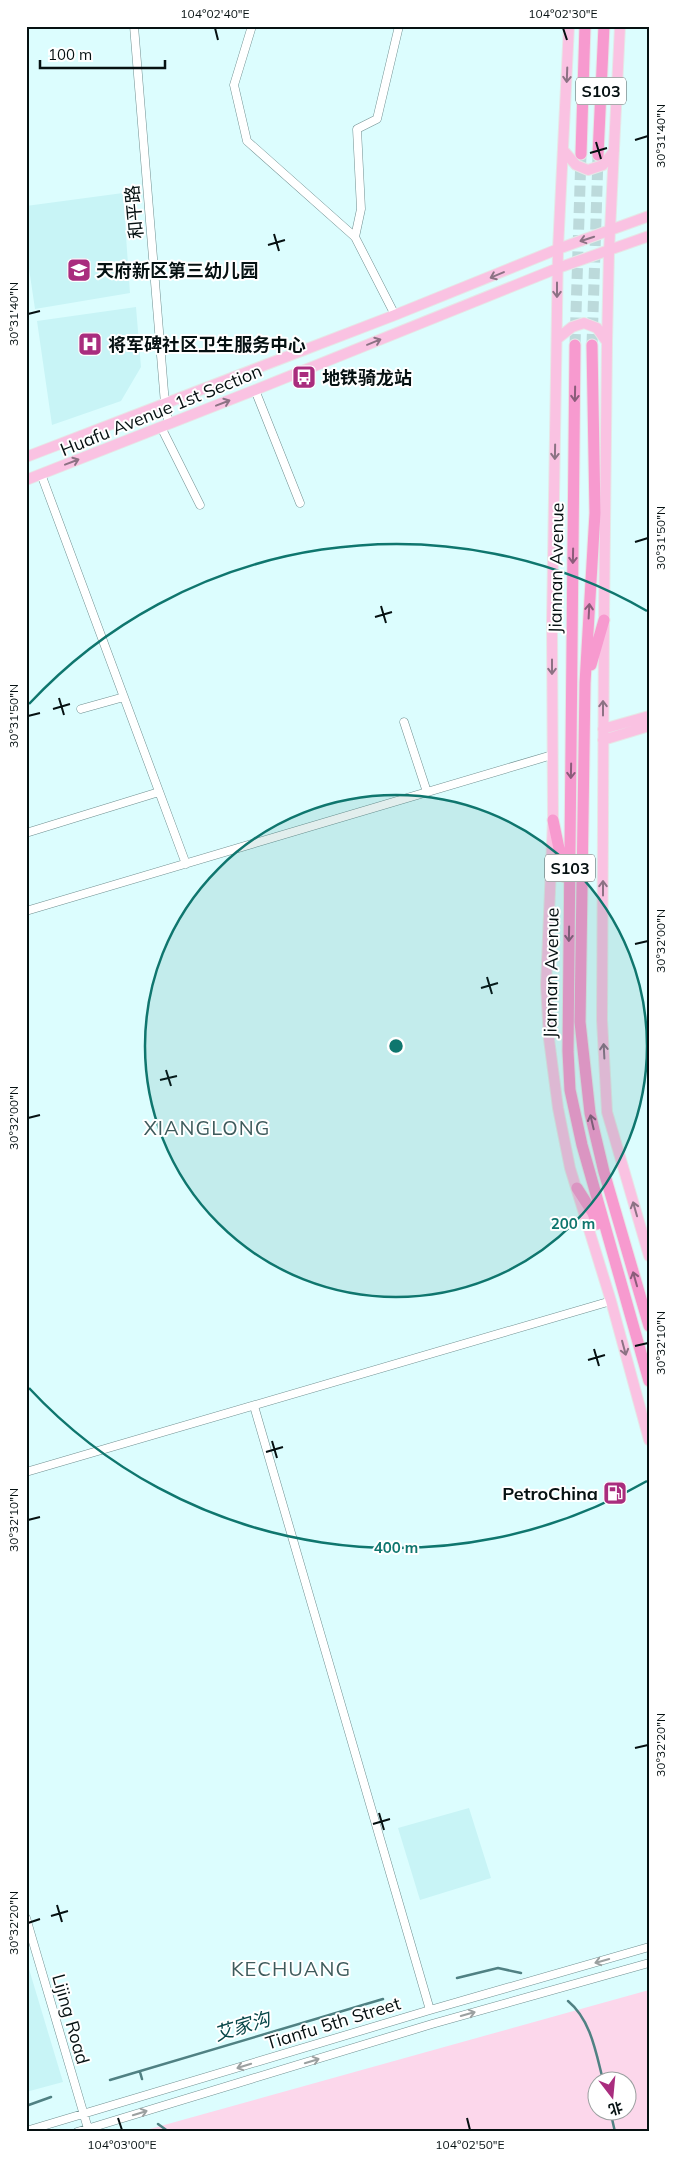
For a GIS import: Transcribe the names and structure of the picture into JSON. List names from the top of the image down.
{
  "streets": {
    "highway": ["S103", "Jiannan Avenue"],
    "main road": ["Huafu Avenue 1st Section"],
    "street": ["和平路", "Lijing Road", "Tianfu 5th Street"]
  },
  "crossings": [
    ["和平路", "Huafu Avenue 1st Section"],
    ["Lijing Road", "Tianfu 5th Street"]
  ],
  "districts": ["XIANGLONG", "KECHUANG"],
  "water": ["艾家沟"],
  "places": {
    "school or university": ["天府新区第三幼儿园"],
    "hospital": ["将军碑社区卫生服务中心"],
    "bus stop": ["地铁骑龙站"],
    "fuel station": ["PetroChina"]
  },
  "scale_bar": "100 m",
  "north": "bottom",
  "coordinates": [
    "104°02'40\"E",
    "104°02'30\"E",
    "30°31'40\"N",
    "30°31'50\"N",
    "30°32'00\"N",
    "30°32'10\"N",
    "30°32'20\"N",
    "104°03'00\"E",
    "104°02'50\"E"
  ],
  "rings": ["200 m", "400 m"]
}
